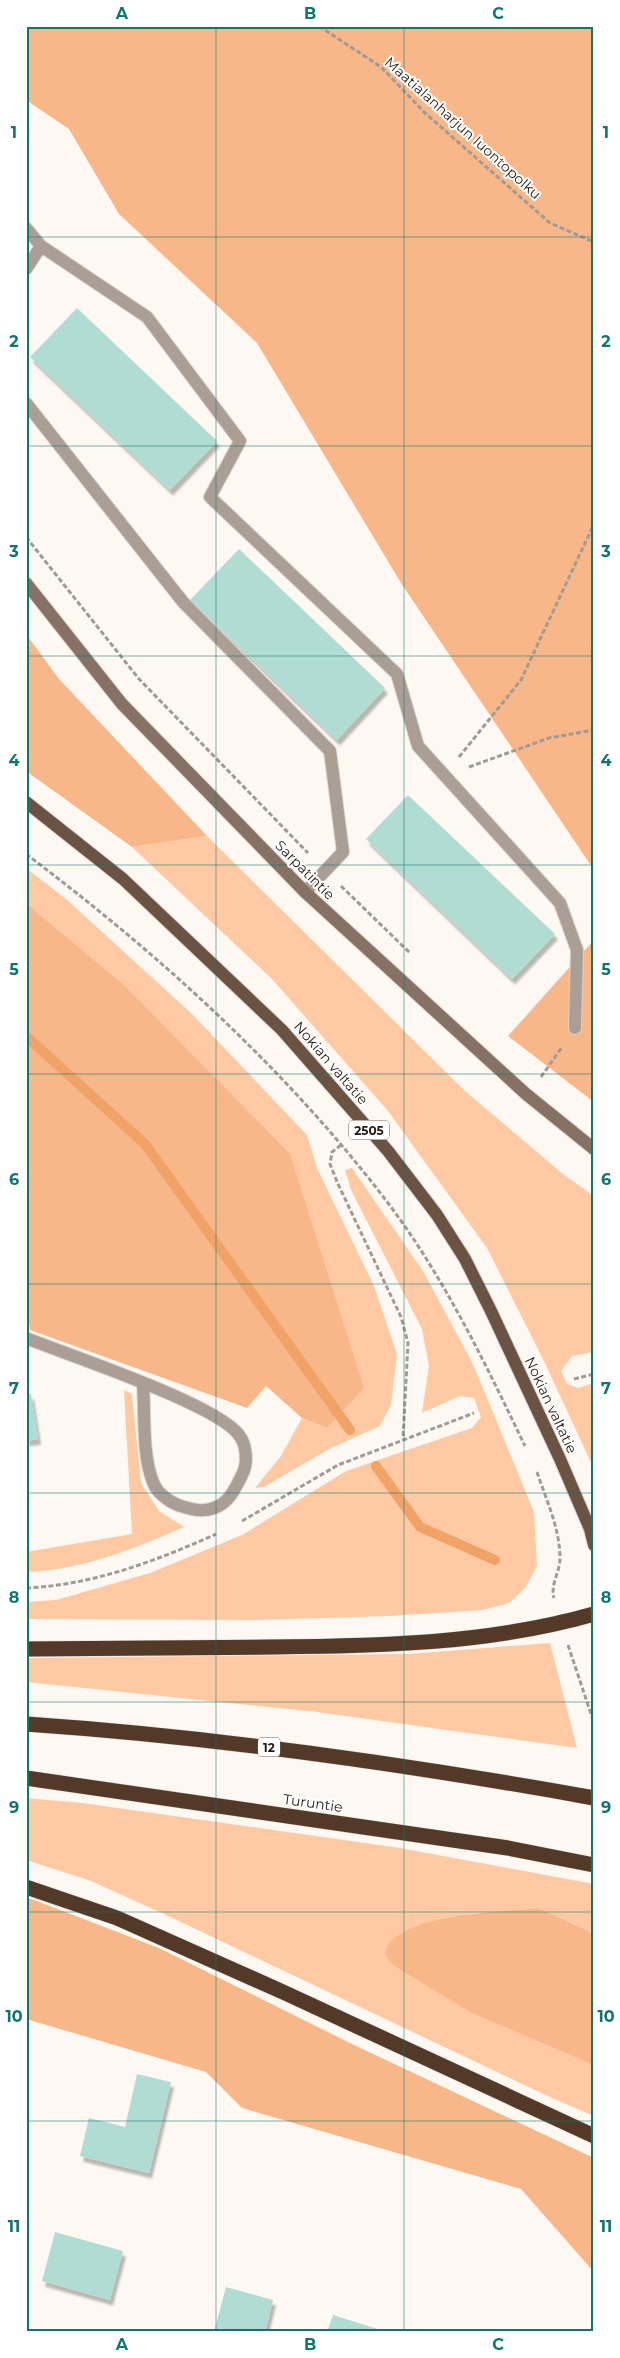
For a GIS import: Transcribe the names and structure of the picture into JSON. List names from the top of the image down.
{
  "streets": {
    "highway": ["12", "Turuntie"],
    "main road": ["Sarpatintie", "Nokian valtatie", "2505"],
    "path": ["Maatialanharjun luontopolku"]
  },
  "grid": {
    "columns": ["A", "B", "C"],
    "rows": [
      "1",
      "2",
      "3",
      "4",
      "5",
      "6",
      "7",
      "8",
      "9",
      "10",
      "11"
    ]
  }
}
